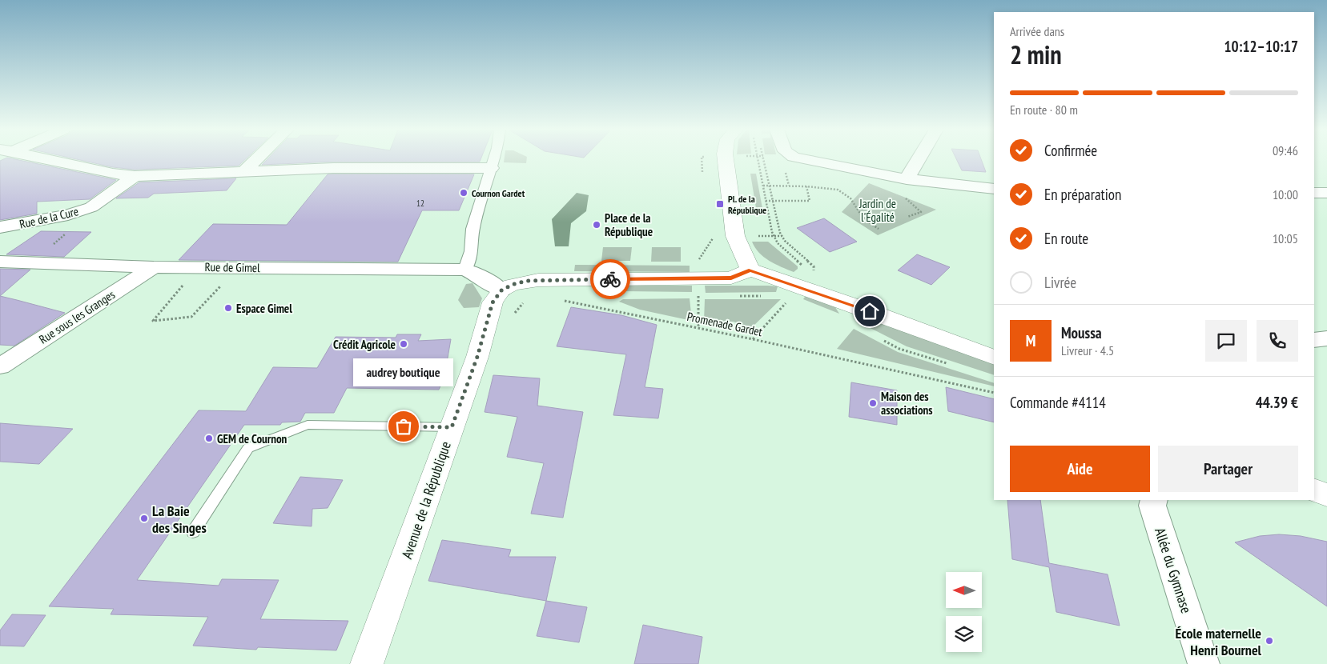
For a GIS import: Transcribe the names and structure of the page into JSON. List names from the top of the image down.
{
  "streets": {
    "street": [
      "Rue de la Cure",
      "Rue de Gimel",
      "Rue sous les Granges",
      "Avenue de la République",
      "Allée du Gymnase"
    ],
    "path": ["Promenade Gardet"]
  },
  "crossings": [
    ["Rue de Gimel", "Rue sous les Granges"]
  ],
  "parks": ["Jardin de l'Égalité"],
  "places": {
    "other": [
      "Cournon Gardet",
      "Place de la République",
      "Espace Gimel",
      "Crédit Agricole",
      "Maison des associations",
      "audrey boutique",
      "GEM de Cournon",
      "La Baie des Singes",
      "École maternelle Henri Bournel"
    ],
    "transit": ["Pl. de la République"]
  },
  "house_numbers": ["12"],
  "north": "left",
  "page": {
    "heading": ["2 min", "Arrivée dans", "10:12–10:17"],
    "panel": [
      "Moussa",
      "Livreur · 4.5",
      "Commande #4114",
      "44.39 €"
    ],
    "bar": "En route · 80 m",
    "list": [
      ["Confirmée", "09:46"],
      ["En préparation", "10:00"],
      ["En route", "10:05"],
      "Livrée"
    ],
    "round": "M",
    "bubble": "audrey boutique",
    "buttons": ["Aide", "Partager"]
  }
}
